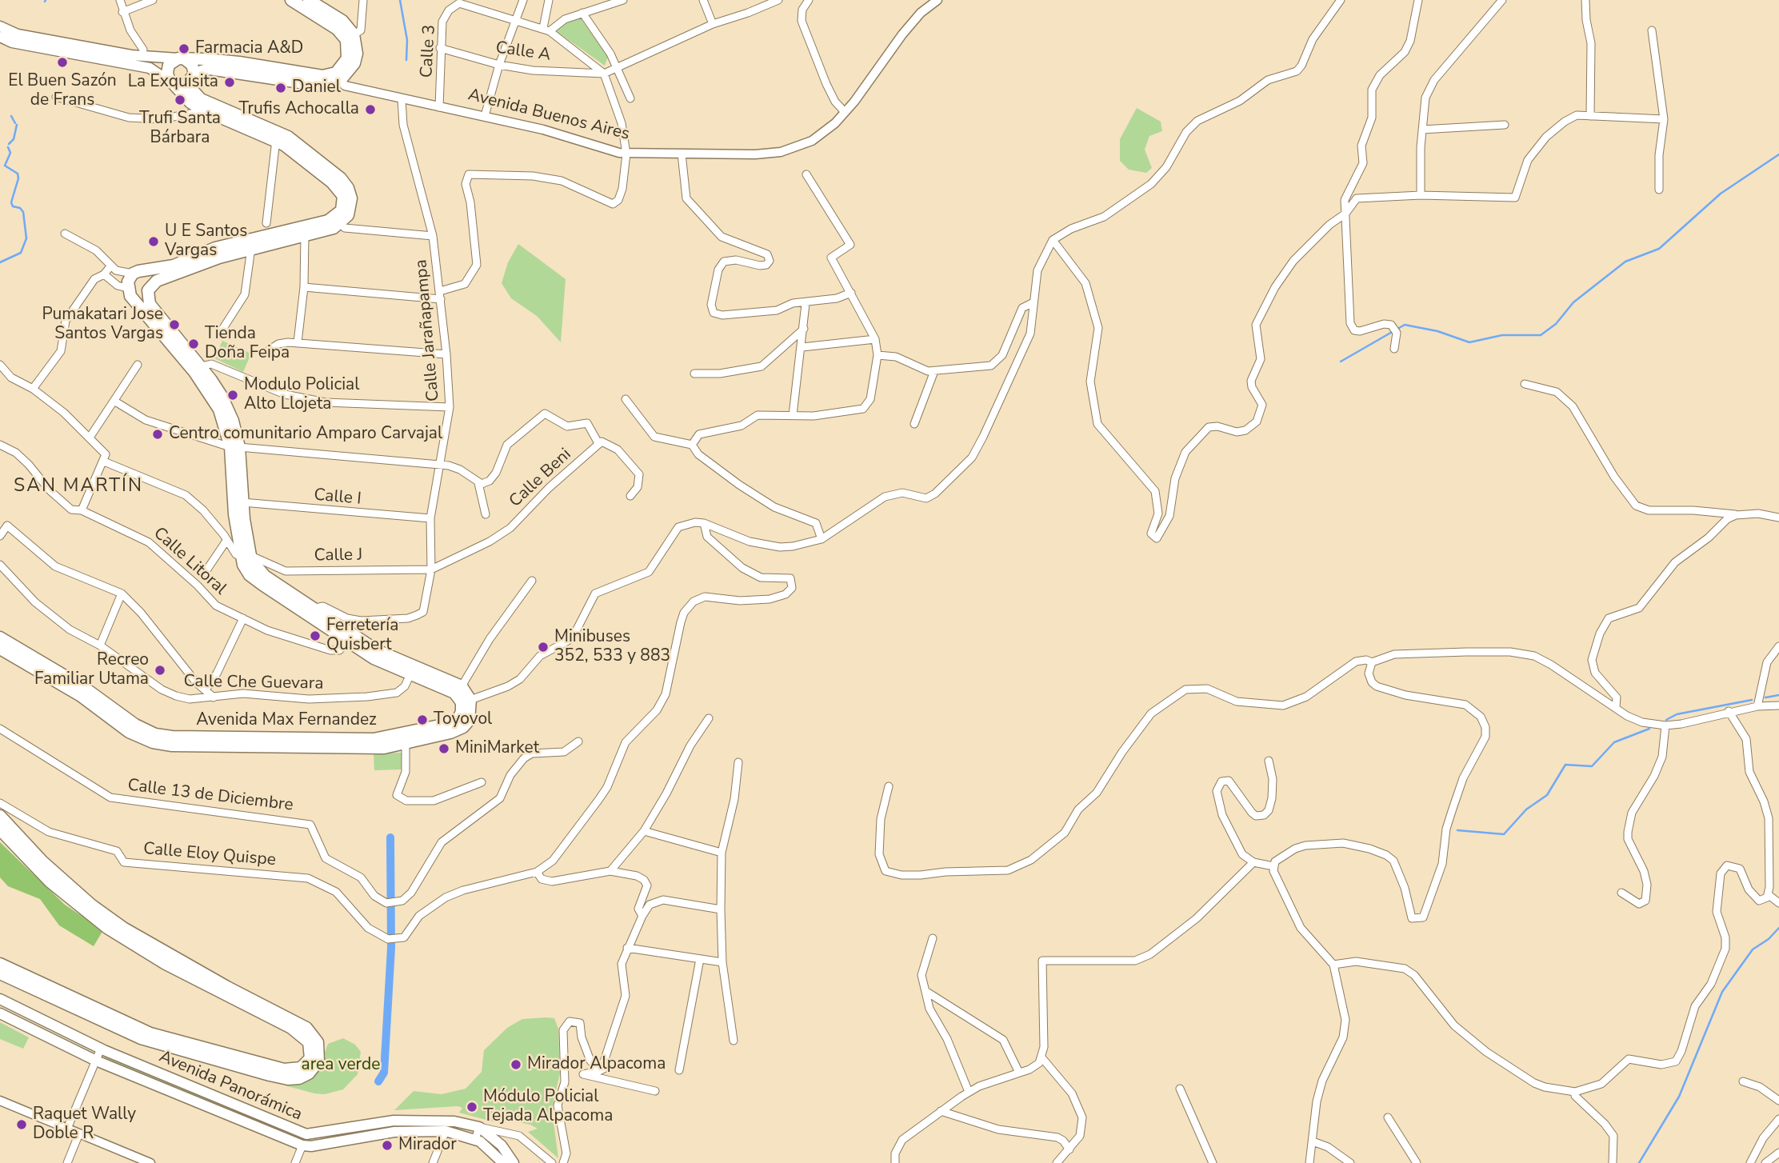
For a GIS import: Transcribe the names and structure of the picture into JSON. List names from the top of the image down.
{
  "streets": {
    "main road": ["Avenida Buenos Aires", "Avenida Max Fernandez", "Avenida Panorámica"],
    "street": [
      "Calle 3",
      "Calle A",
      "Calle Jarañapampa",
      "Calle Beni",
      "Calle I",
      "Calle J",
      "Calle Litoral",
      "Calle Che Guevara",
      "Calle 13 de Diciembre",
      "Calle Eloy Quispe"
    ]
  },
  "crossings": [
    ["Calle 3", "Calle A"],
    ["Calle 3", "Avenida Buenos Aires"],
    ["Avenida Buenos Aires", "Calle Jarañapampa"],
    ["Calle Jarañapampa", "Calle Beni"],
    ["Calle Jarañapampa", "Calle I"],
    ["Calle Jarañapampa", "Calle J"],
    ["Calle Beni", "Calle J"]
  ],
  "districts": ["SAN MARTÍN"],
  "parks": ["area verde"],
  "places": [
    "Farmacia A&D",
    "El Buen Sazón de Frans",
    "La Exquisita",
    "Daniel",
    "Trufi Santa Bárbara",
    "Trufis Achocalla",
    "U E Santos Vargas",
    "Pumakatari Jose Santos Vargas",
    "Tienda Doña Feipa",
    "Modulo Policial Alto Llojeta",
    "Centro comunitario Amparo Carvajal",
    "Ferretería Quisbert",
    "Minibuses 352, 533 y 883",
    "Recreo Familiar Utama",
    "Toyovol",
    "MiniMarket",
    "Mirador Alpacoma",
    "Módulo Policial Tejada Alpacoma",
    "Raquet Wally Doble R",
    "Mirador"
  ]
}
